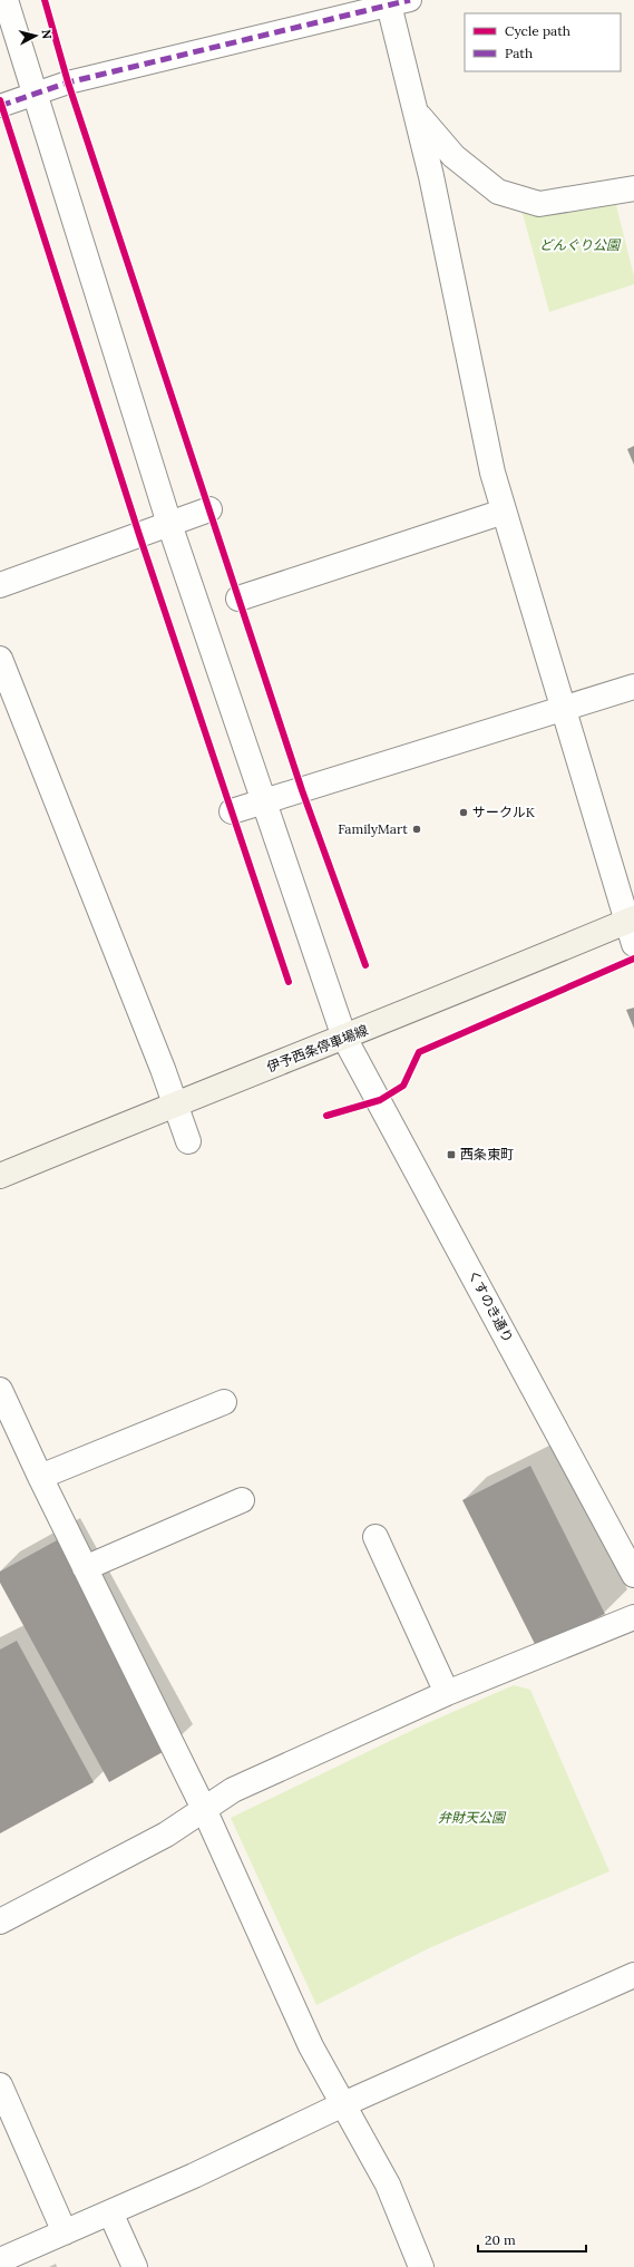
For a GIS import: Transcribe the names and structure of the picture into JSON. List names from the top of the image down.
{
  "streets": {
    "main road": ["伊予西条停車場線"],
    "street": ["くすのき通り"]
  },
  "crossings": [
    ["伊予西条停車場線", "くすのき通り"]
  ],
  "parks": ["どんぐり公園", "弁財天公園"],
  "places": {
    "other": ["サークルK", "FamilyMart"],
    "transit": ["西条東町"]
  },
  "legend": ["Cycle path", "Path"],
  "scale_bar": "20 m",
  "north": "right"
}
